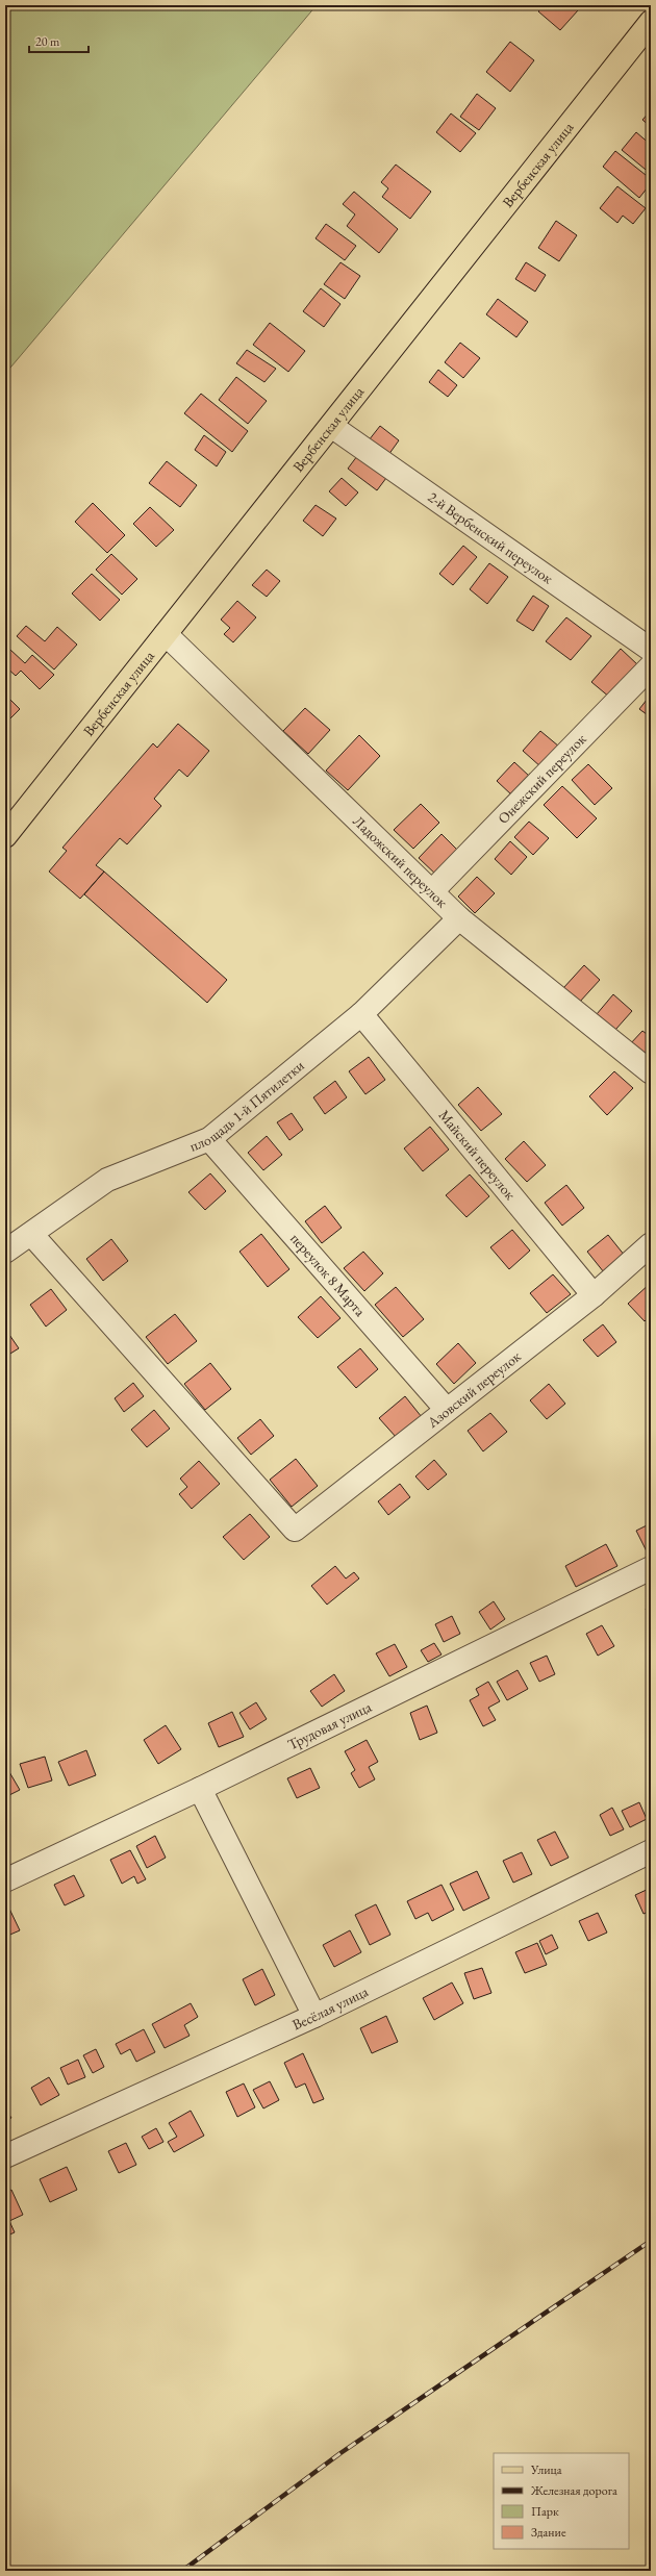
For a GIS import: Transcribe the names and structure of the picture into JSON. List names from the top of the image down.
{
  "streets": {
    "main road": ["Вербенская улица"],
    "street": [
      "2-й Вербенский переулок",
      "Онежский переулок",
      "Ладожский переулок",
      "площадь 1-й Пятилетки",
      "Майский переулок",
      "переулок 8 Марта",
      "Азовский переулок",
      "Трудовая улица",
      "Весёлая улица"
    ]
  },
  "crossings": [
    ["Вербенская улица", "2-й Вербенский переулок"],
    ["Вербенская улица", "Ладожский переулок"],
    ["Онежский переулок", "Ладожский переулок"],
    ["Ладожский переулок", "площадь 1-й Пятилетки"],
    ["площадь 1-й Пятилетки", "Майский переулок"],
    ["площадь 1-й Пятилетки", "переулок 8 Марта"],
    ["площадь 1-й Пятилетки", "Азовский переулок"],
    ["Майский переулок", "Азовский переулок"],
    ["переулок 8 Марта", "Азовский переулок"]
  ],
  "legend": [
    "Улица",
    "Железная дорога",
    "Парк",
    "Здание"
  ],
  "scale_bar": "20 m"
}
